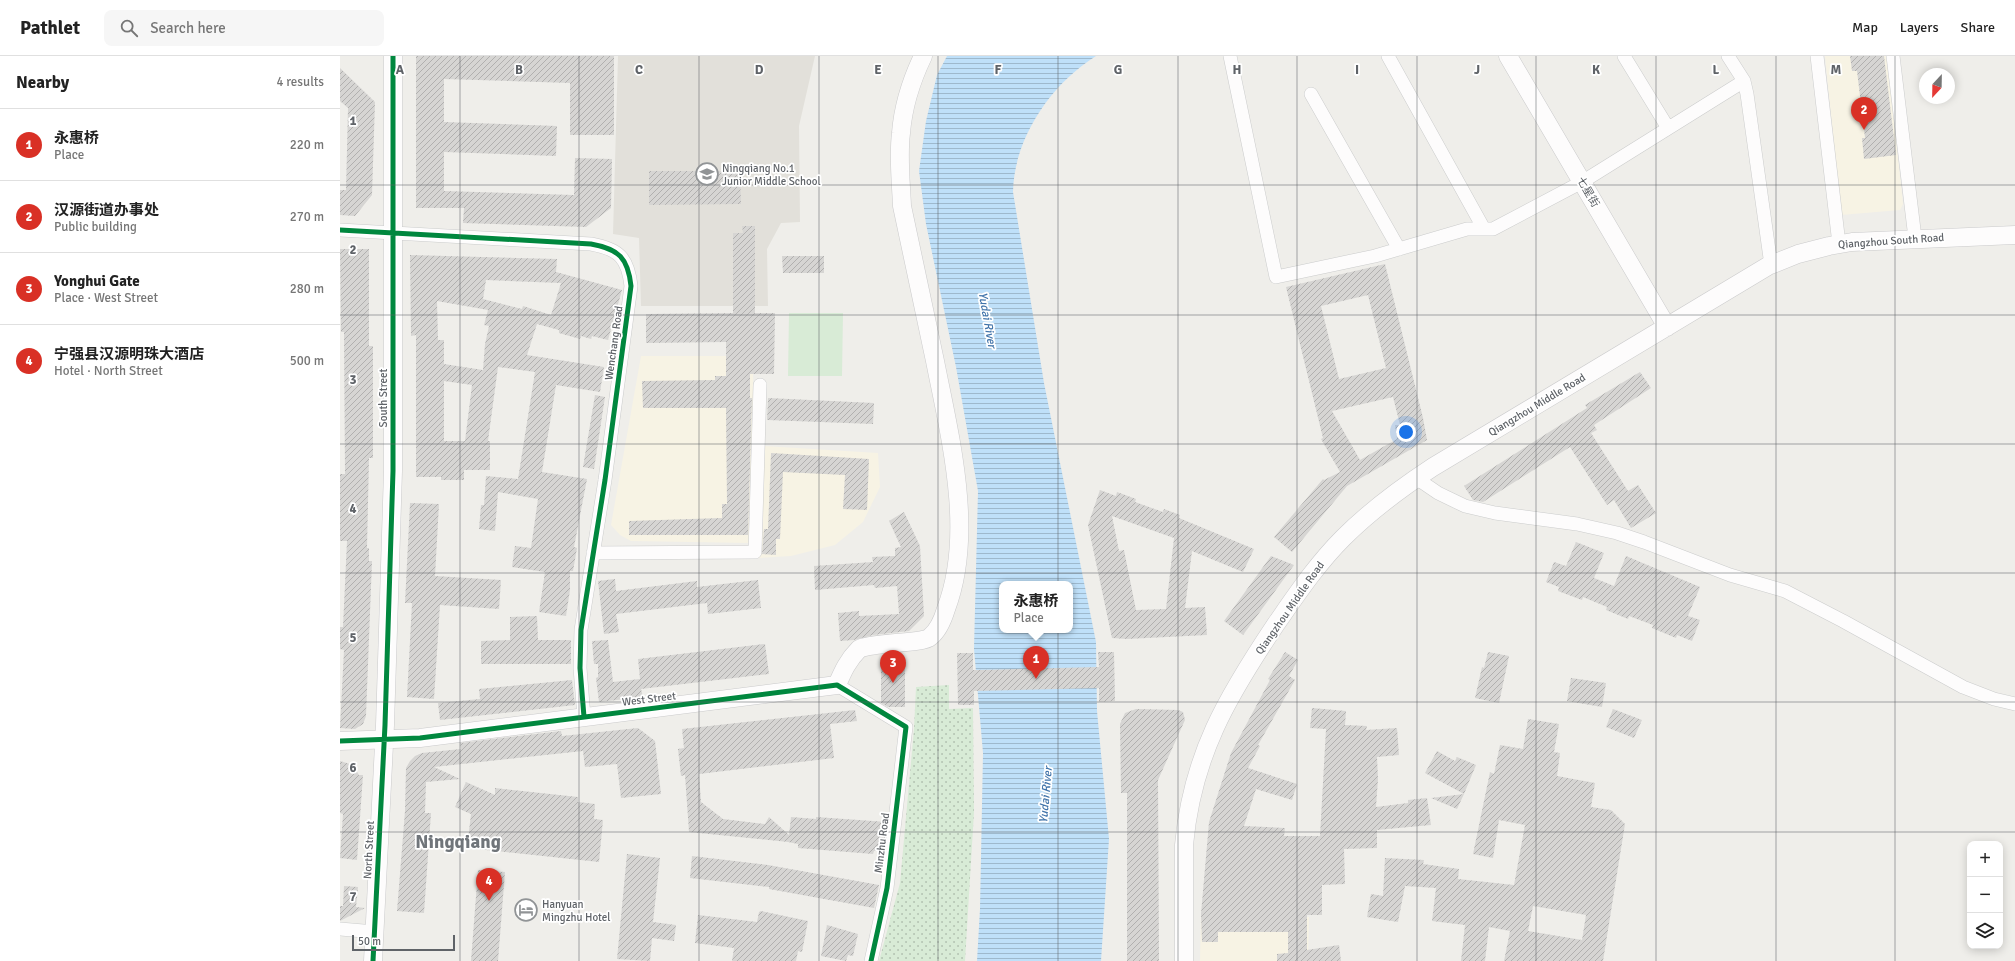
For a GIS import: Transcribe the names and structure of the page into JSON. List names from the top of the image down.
{
  "streets": {
    "street": [
      "七星街",
      "Qiangzhou South Road",
      "Wenchang Road",
      "South Street",
      "Qiangzhou Middle Road",
      "West Street",
      "Minzhu Road",
      "North Street"
    ]
  },
  "crossings": [
    ["七星街", "Qiangzhou South Road"],
    ["七星街", "Qiangzhou Middle Road"],
    ["Qiangzhou South Road", "Qiangzhou Middle Road"],
    ["Wenchang Road", "South Street"],
    ["Wenchang Road", "West Street"],
    ["South Street", "West Street"],
    ["South Street", "North Street"],
    ["West Street", "Minzhu Road"],
    ["West Street", "North Street"]
  ],
  "districts": ["Ningqiang"],
  "water": ["Yudai River"],
  "places": {
    "school or university": ["Ningqiang No.1 Junior Middle School"],
    "hotel": ["Hanyuan Mingzhu Hotel"]
  },
  "scale_bar": "50 m",
  "north": "bottom",
  "page": {
    "header": "Pathlet",
    "search": "Search here",
    "nav": ["Map", "Layers", "Share"],
    "heading": ["Nearby", "4 results"],
    "pins": [
      "2",
      "1",
      "3",
      "4"
    ],
    "list": [
      {
        "mark": "1",
        "name": "永惠桥",
        "note": "Place",
        "value": "220 m"
      },
      {
        "mark": "2",
        "name": "汉源街道办事处",
        "note": "Public building",
        "value": "270 m"
      },
      {
        "mark": "3",
        "name": "Yonghui Gate",
        "note": "Place · West Street",
        "value": "280 m"
      },
      {
        "mark": "4",
        "name": "宁强县汉源明珠大酒店",
        "note": "Hotel · North Street",
        "value": "500 m"
      }
    ],
    "popup": ["永惠桥", "Place"],
    "map_buttons": ["+", "−"],
    "scale": "50 m"
  },
  "grid": {
    "columns": [
      "A",
      "B",
      "C",
      "D",
      "E",
      "F",
      "G",
      "H",
      "I",
      "J",
      "K",
      "L",
      "M"
    ],
    "rows": [
      "1",
      "2",
      "3",
      "4",
      "5",
      "6",
      "7"
    ]
  }
}
